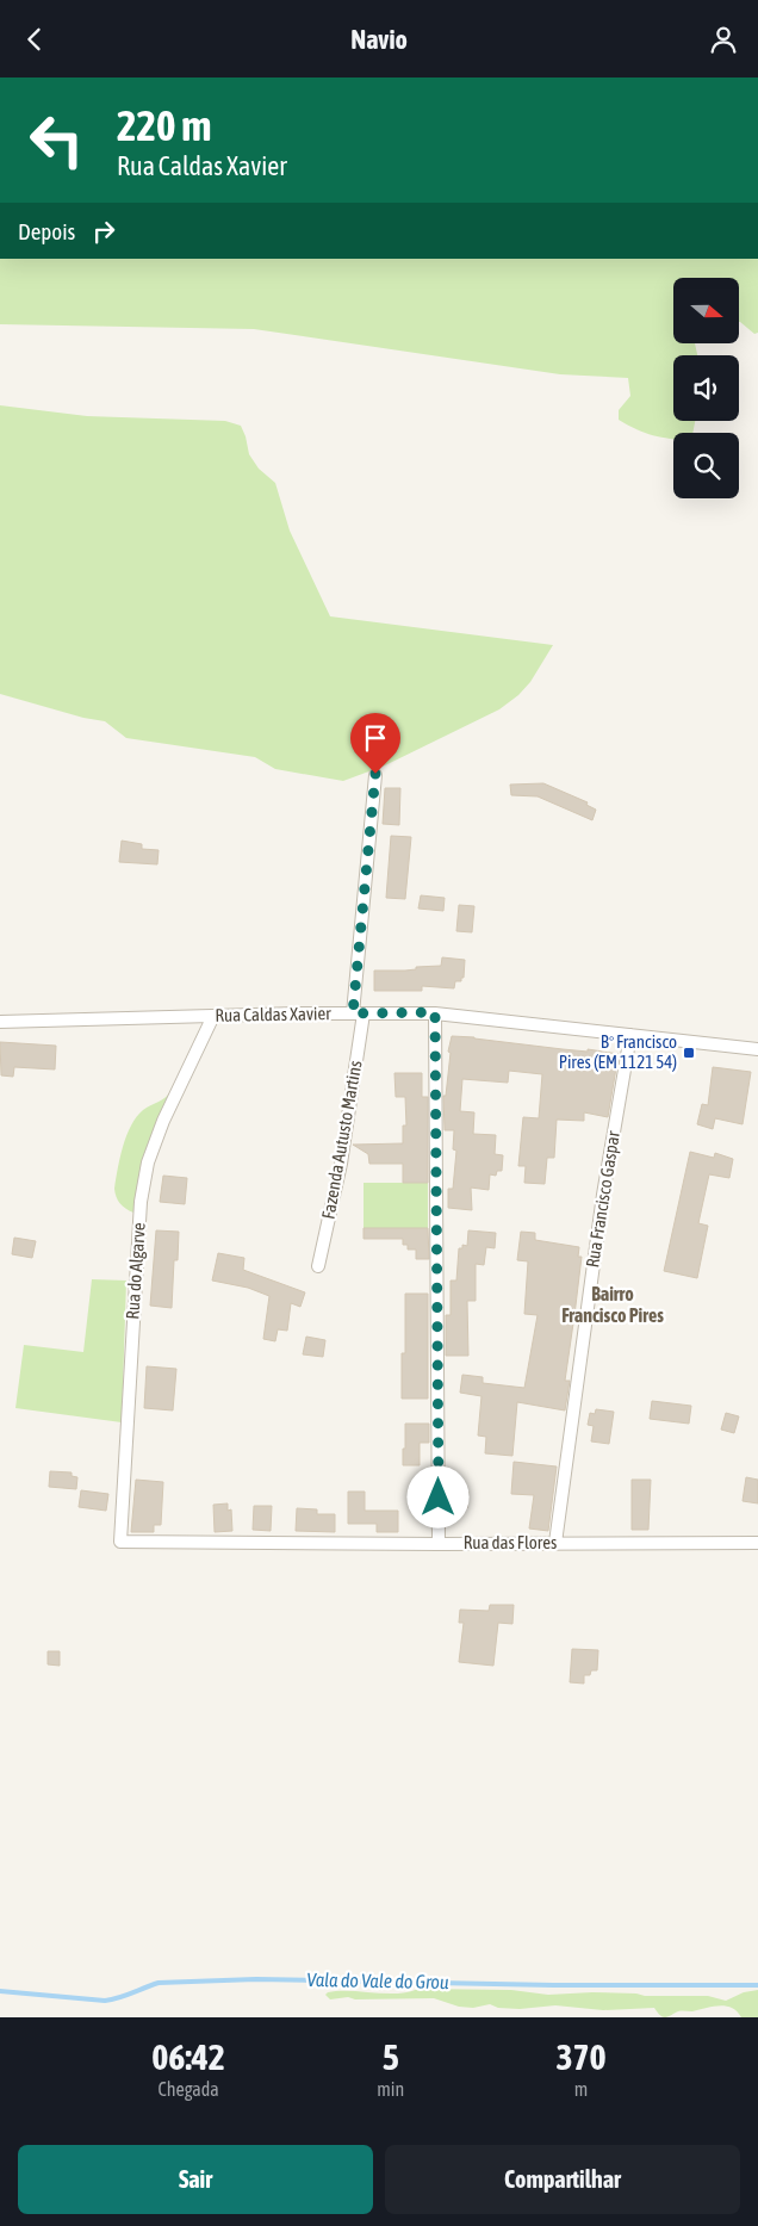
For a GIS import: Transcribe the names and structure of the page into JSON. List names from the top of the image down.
{
  "streets": {
    "street": [
      "Rua Caldas Xavier",
      "Fazenda Autusto Martins",
      "Rua Francisco Gaspar",
      "Rua do Algarve",
      "Rua das Flores"
    ]
  },
  "crossings": [
    ["Rua Caldas Xavier", "Fazenda Autusto Martins"],
    ["Rua Caldas Xavier", "Rua Francisco Gaspar"],
    ["Rua Caldas Xavier", "Rua do Algarve"],
    ["Rua Francisco Gaspar", "Rua das Flores"],
    ["Rua do Algarve", "Rua das Flores"]
  ],
  "districts": ["Bairro Francisco Pires"],
  "water": ["Vala do Vale do Grou"],
  "places": {
    "transit": ["Bº Francisco Pires (EM 1121 54)"]
  },
  "north": "right",
  "page": {
    "header": "Navio",
    "turn": ["220 m", "Rua Caldas Xavier"],
    "then": "Depois",
    "eta": [
      "06:42",
      "Chegada",
      "5",
      "min",
      "370",
      "m"
    ],
    "buttons": ["Sair", "Compartilhar"]
  }
}
